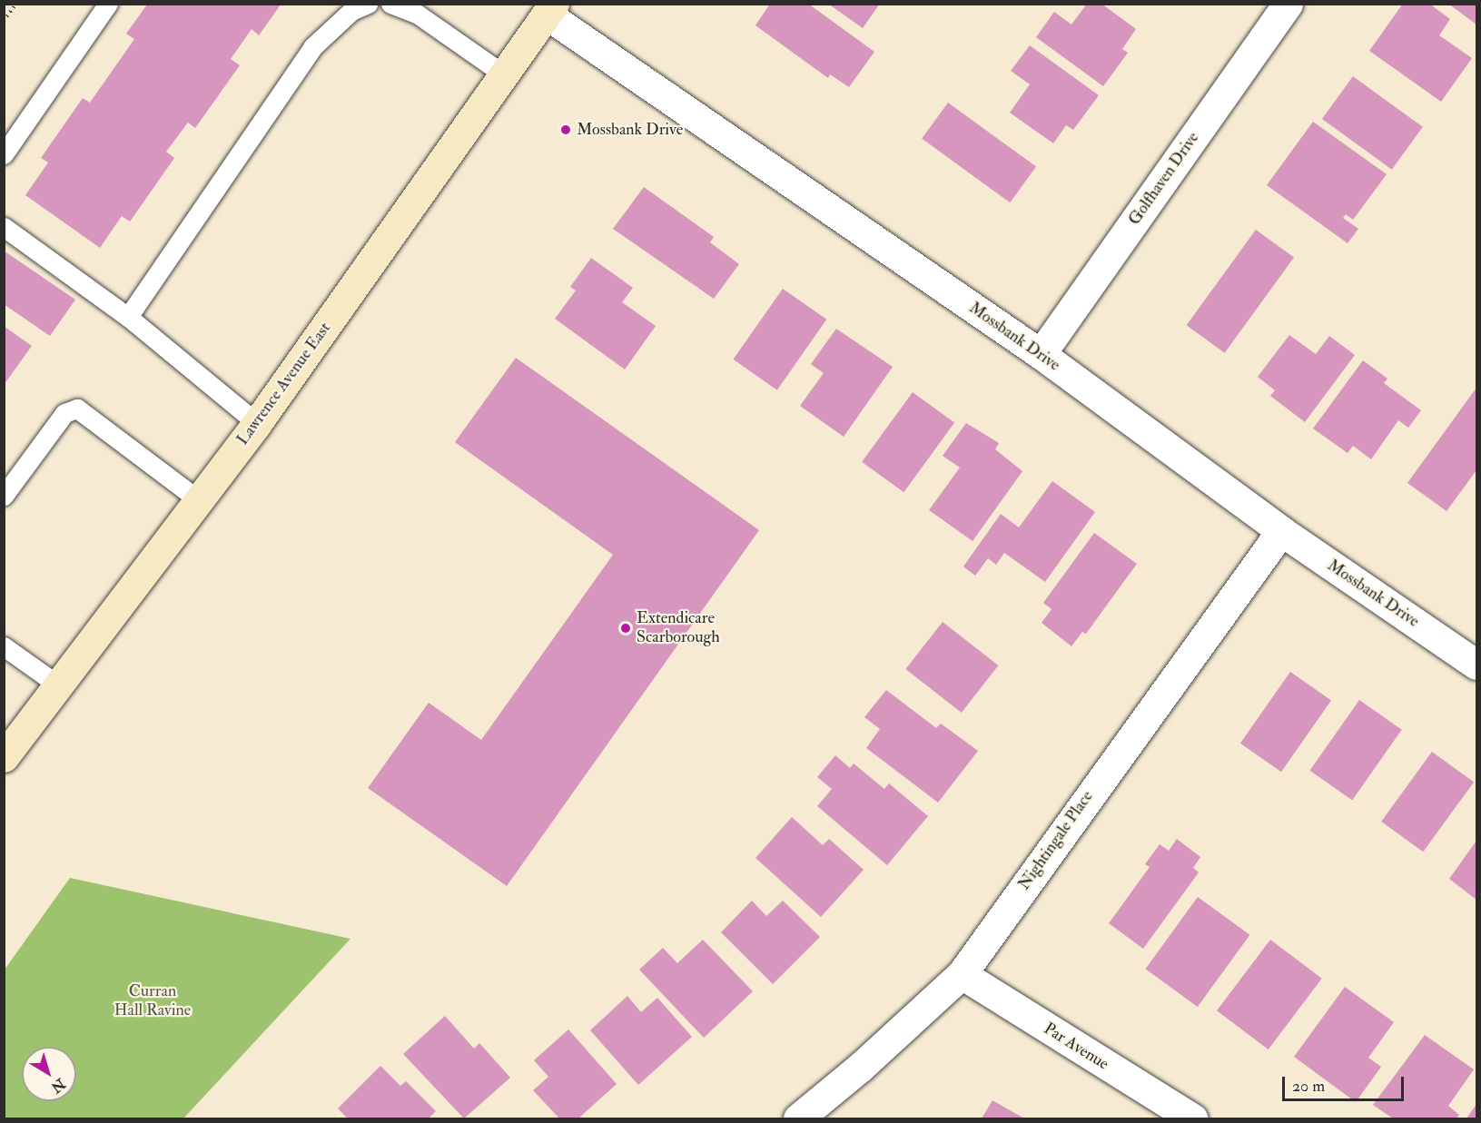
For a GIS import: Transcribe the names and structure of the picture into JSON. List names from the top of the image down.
{
  "streets": {
    "main road": ["Lawrence Avenue East"],
    "street": [
      "Golfhaven Drive",
      "Mossbank Drive",
      "Nightingale Place",
      "Par Avenue"
    ]
  },
  "crossings": [
    ["Golfhaven Drive", "Mossbank Drive"],
    ["Mossbank Drive", "Lawrence Avenue East"],
    ["Mossbank Drive", "Nightingale Place"],
    ["Nightingale Place", "Par Avenue"]
  ],
  "parks": ["Curran Hall Ravine"],
  "places": ["Mossbank Drive", "Extendicare Scarborough"],
  "scale_bar": "20 m",
  "north": "bottom right"
}
